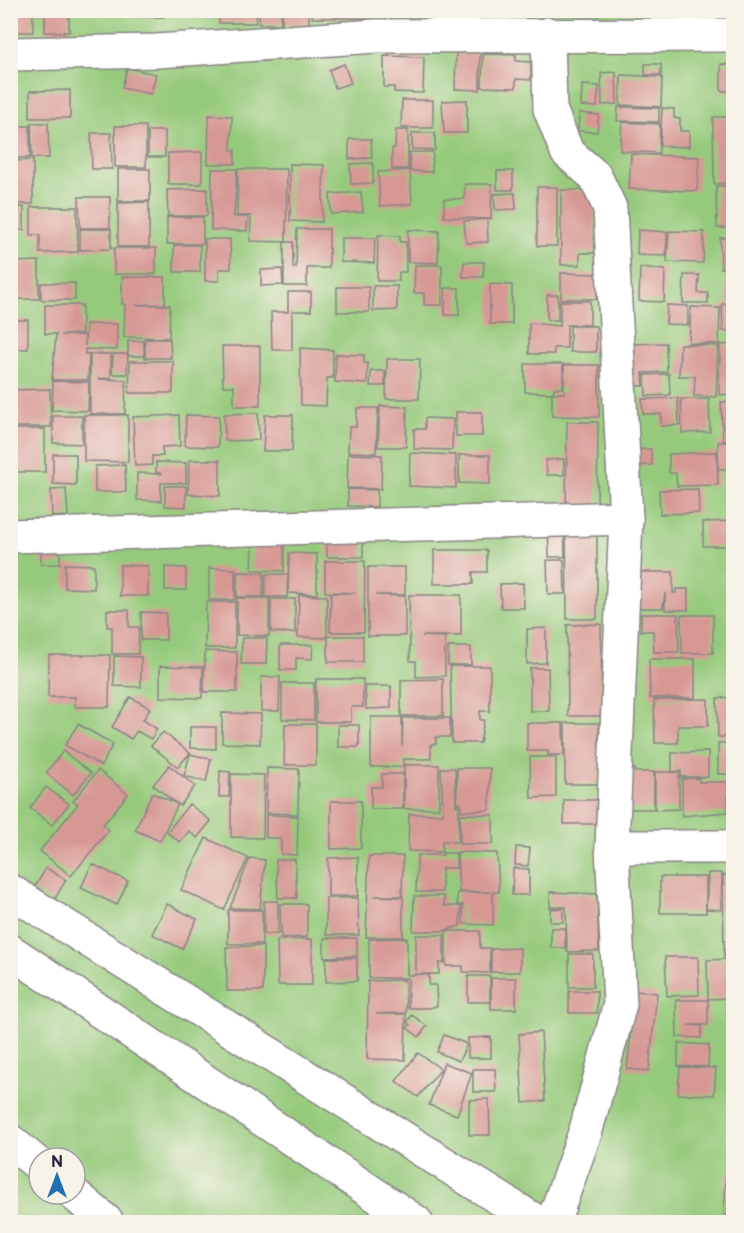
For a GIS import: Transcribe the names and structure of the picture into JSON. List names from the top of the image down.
{
  "north": "top"
}
